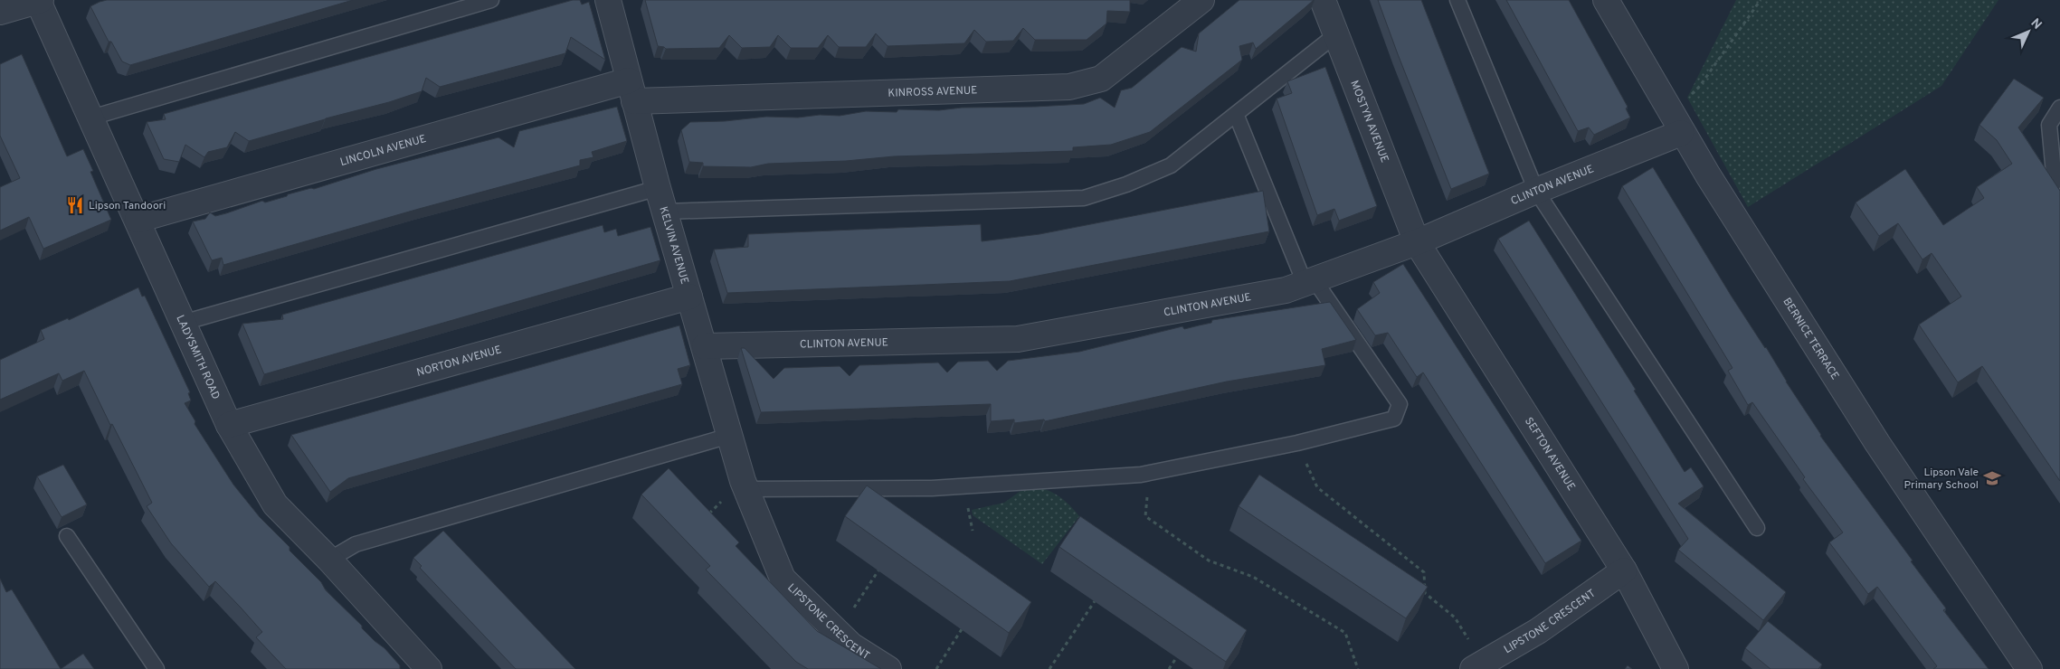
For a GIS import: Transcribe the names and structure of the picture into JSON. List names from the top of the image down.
{
  "streets": {
    "street": [
      "KINROSS AVENUE",
      "MOSTYN AVENUE",
      "LINCOLN AVENUE",
      "CLINTON AVENUE",
      "KELVIN AVENUE",
      "BERNICE TERRACE",
      "LADYSMITH ROAD",
      "NORTON AVENUE",
      "SEFTON AVENUE",
      "LIPSTONE CRESCENT"
    ]
  },
  "crossings": [
    ["KINROSS AVENUE", "LINCOLN AVENUE"],
    ["KINROSS AVENUE", "KELVIN AVENUE"],
    ["MOSTYN AVENUE", "CLINTON AVENUE"],
    ["MOSTYN AVENUE", "SEFTON AVENUE"],
    ["LINCOLN AVENUE", "KELVIN AVENUE"],
    ["LINCOLN AVENUE", "LADYSMITH ROAD"],
    ["CLINTON AVENUE", "KELVIN AVENUE"],
    ["CLINTON AVENUE", "BERNICE TERRACE"],
    ["CLINTON AVENUE", "SEFTON AVENUE"],
    ["KELVIN AVENUE", "NORTON AVENUE"],
    ["KELVIN AVENUE", "LIPSTONE CRESCENT"],
    ["LADYSMITH ROAD", "NORTON AVENUE"],
    ["SEFTON AVENUE", "LIPSTONE CRESCENT"]
  ],
  "places": {
    "restaurant": ["Lipson Tandoori"],
    "school or university": ["Lipson Vale Primary School"]
  },
  "north": "top right"
}
